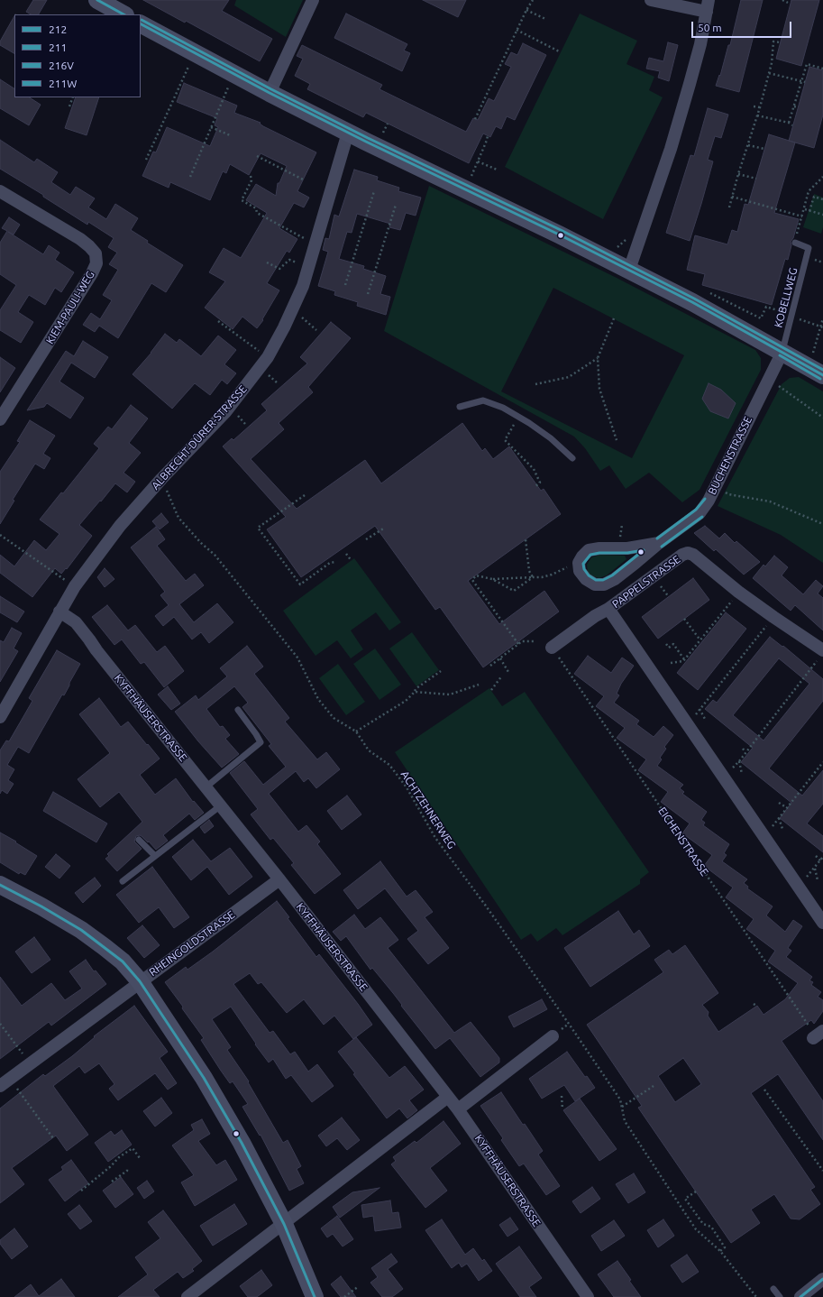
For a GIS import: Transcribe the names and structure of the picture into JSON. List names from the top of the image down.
{
  "streets": {
    "street": [
      "KIEM-PAULI-WEG",
      "ALBRECHT-DÜRER-STRASSE",
      "BUCHENSTRASSE",
      "PAPPELSTRASSE",
      "KYFFHÄUSERSTRASSE",
      "RHEINGOLDSTRASSE"
    ],
    "lane": ["KOBELLWEG"],
    "path": ["ACHTZEHNERWEG", "EICHENSTRASSE"]
  },
  "crossings": [
    ["KOBELLWEG", "BUCHENSTRASSE"],
    ["ALBRECHT-DÜRER-STRASSE", "KYFFHÄUSERSTRASSE"],
    ["ALBRECHT-DÜRER-STRASSE", "ACHTZEHNERWEG"],
    ["PAPPELSTRASSE", "EICHENSTRASSE"],
    ["KYFFHÄUSERSTRASSE", "RHEINGOLDSTRASSE"]
  ],
  "lines": [
    "transit line 212",
    "transit line 211W",
    "transit line 216V",
    "transit line 211"
  ],
  "legend": [
    "212",
    "211",
    "216V",
    "211W"
  ],
  "scale_bar": "50 m"
}
